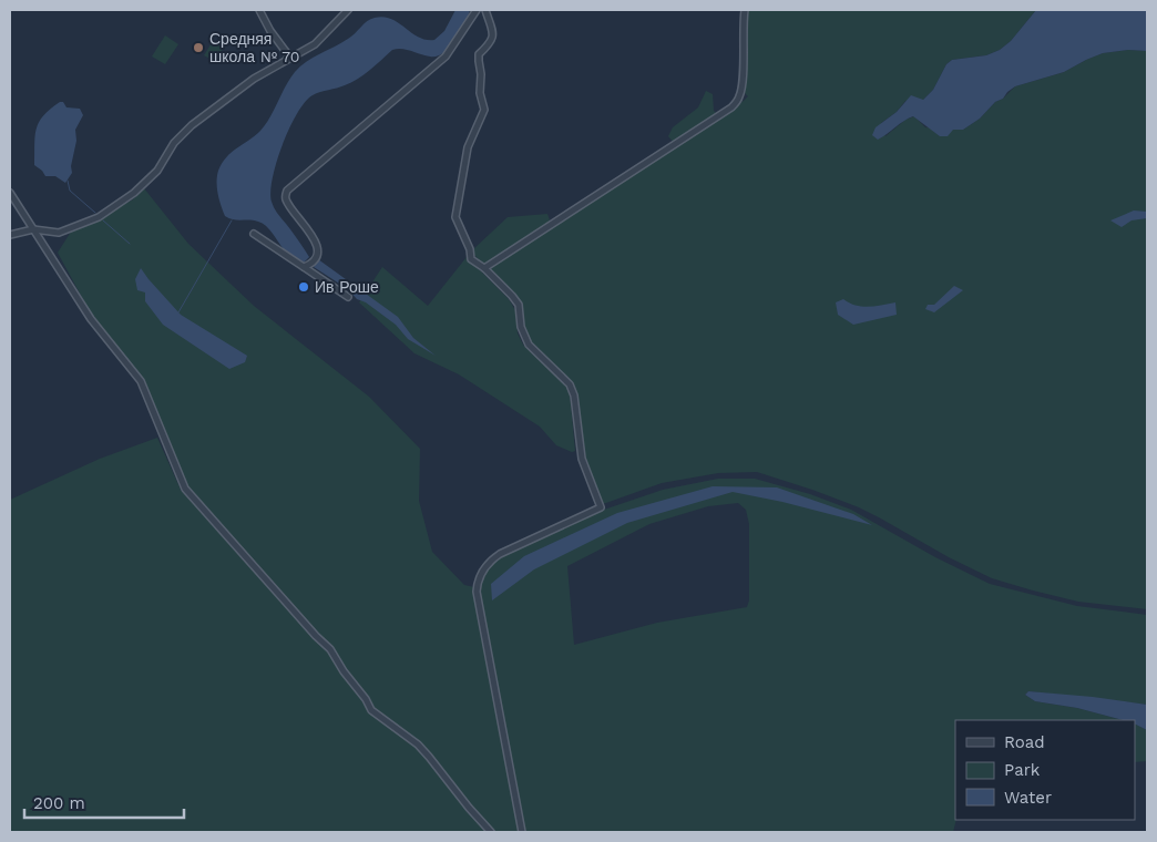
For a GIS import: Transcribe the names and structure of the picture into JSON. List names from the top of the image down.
{
  "places": ["Средняя школа № 70", "Ив Роше"],
  "legend": ["Road", "Park", "Water"],
  "scale_bar": "200 m"
}
